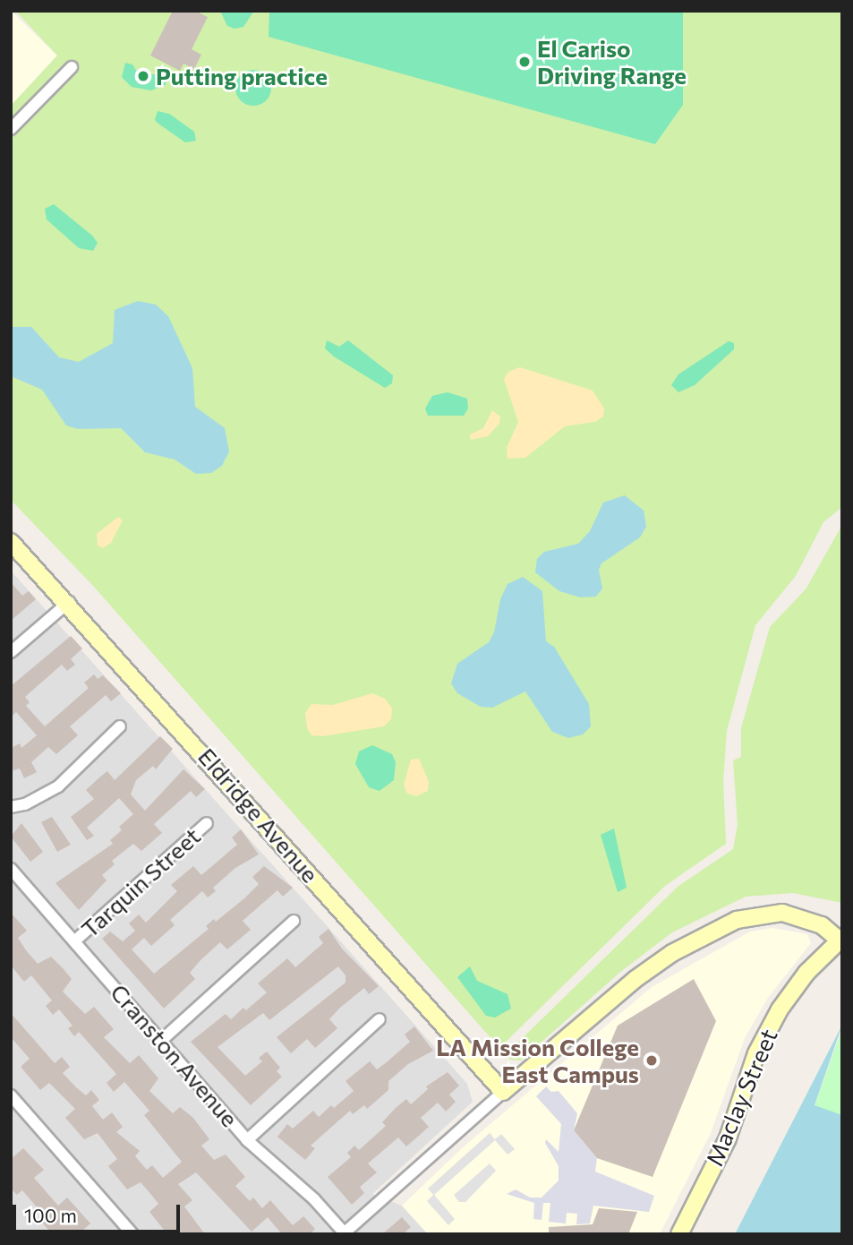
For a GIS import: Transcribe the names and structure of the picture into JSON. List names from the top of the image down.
{
  "streets": {
    "street": [
      "Eldridge Avenue",
      "Tarquin Street",
      "Cranston Avenue",
      "Maclay Street"
    ]
  },
  "crossings": [
    ["Tarquin Street", "Cranston Avenue"]
  ],
  "places": ["El Cariso Driving Range", "Putting practice", "LA Mission College East Campus"],
  "scale_bar": "100 m"
}
